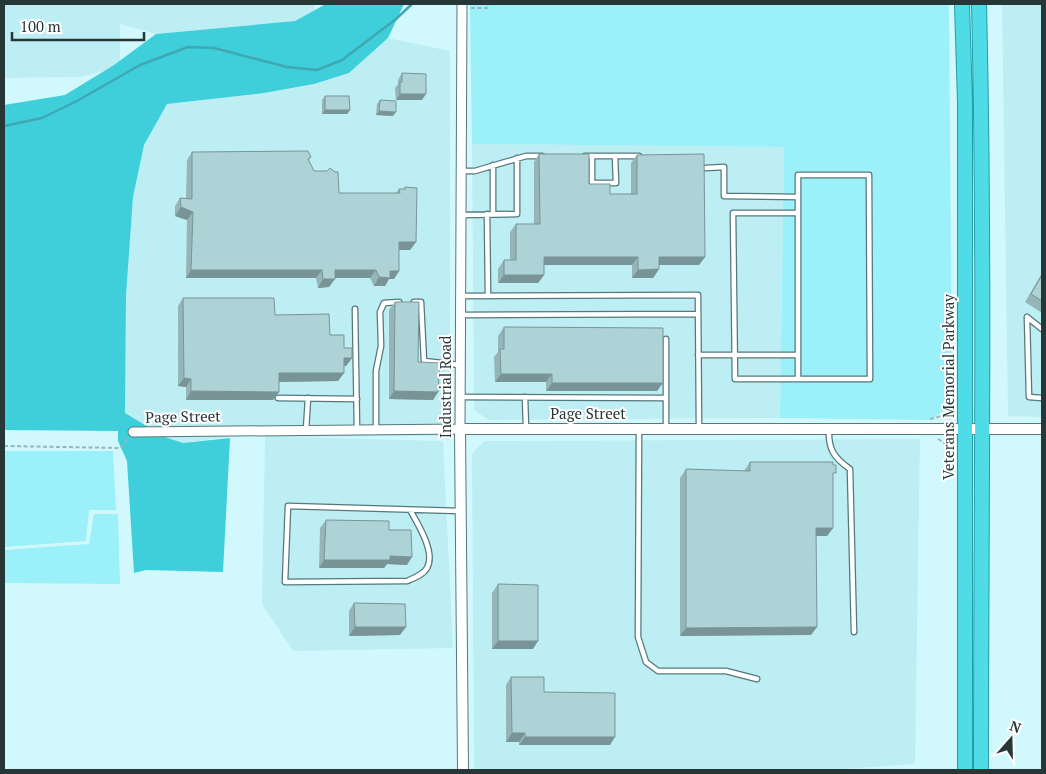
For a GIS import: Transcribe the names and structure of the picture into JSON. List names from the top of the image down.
{
  "streets": {
    "highway": ["Veterans Memorial Parkway"],
    "street": ["Industrial Road", "Page Street"]
  },
  "crossings": [
    ["Industrial Road", "Page Street"],
    ["Veterans Memorial Parkway", "Page Street"]
  ],
  "scale_bar": "100 m",
  "north": "top"
}
